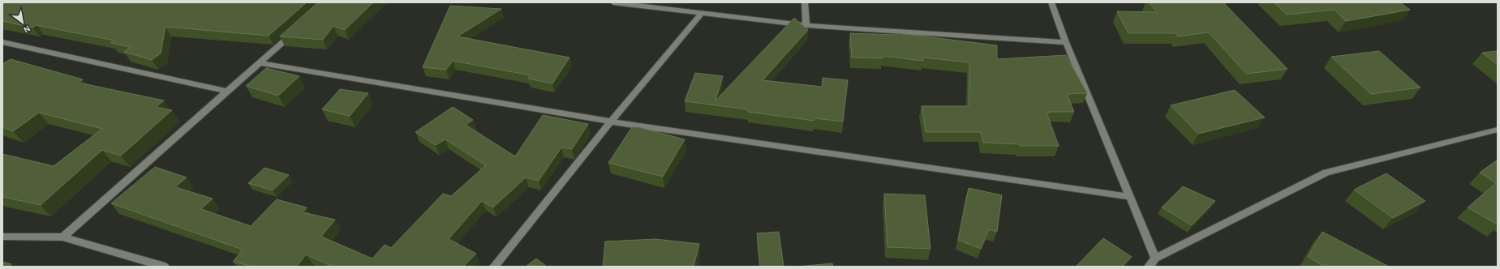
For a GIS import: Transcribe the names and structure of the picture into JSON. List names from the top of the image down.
{
  "north": "bottom right"
}
